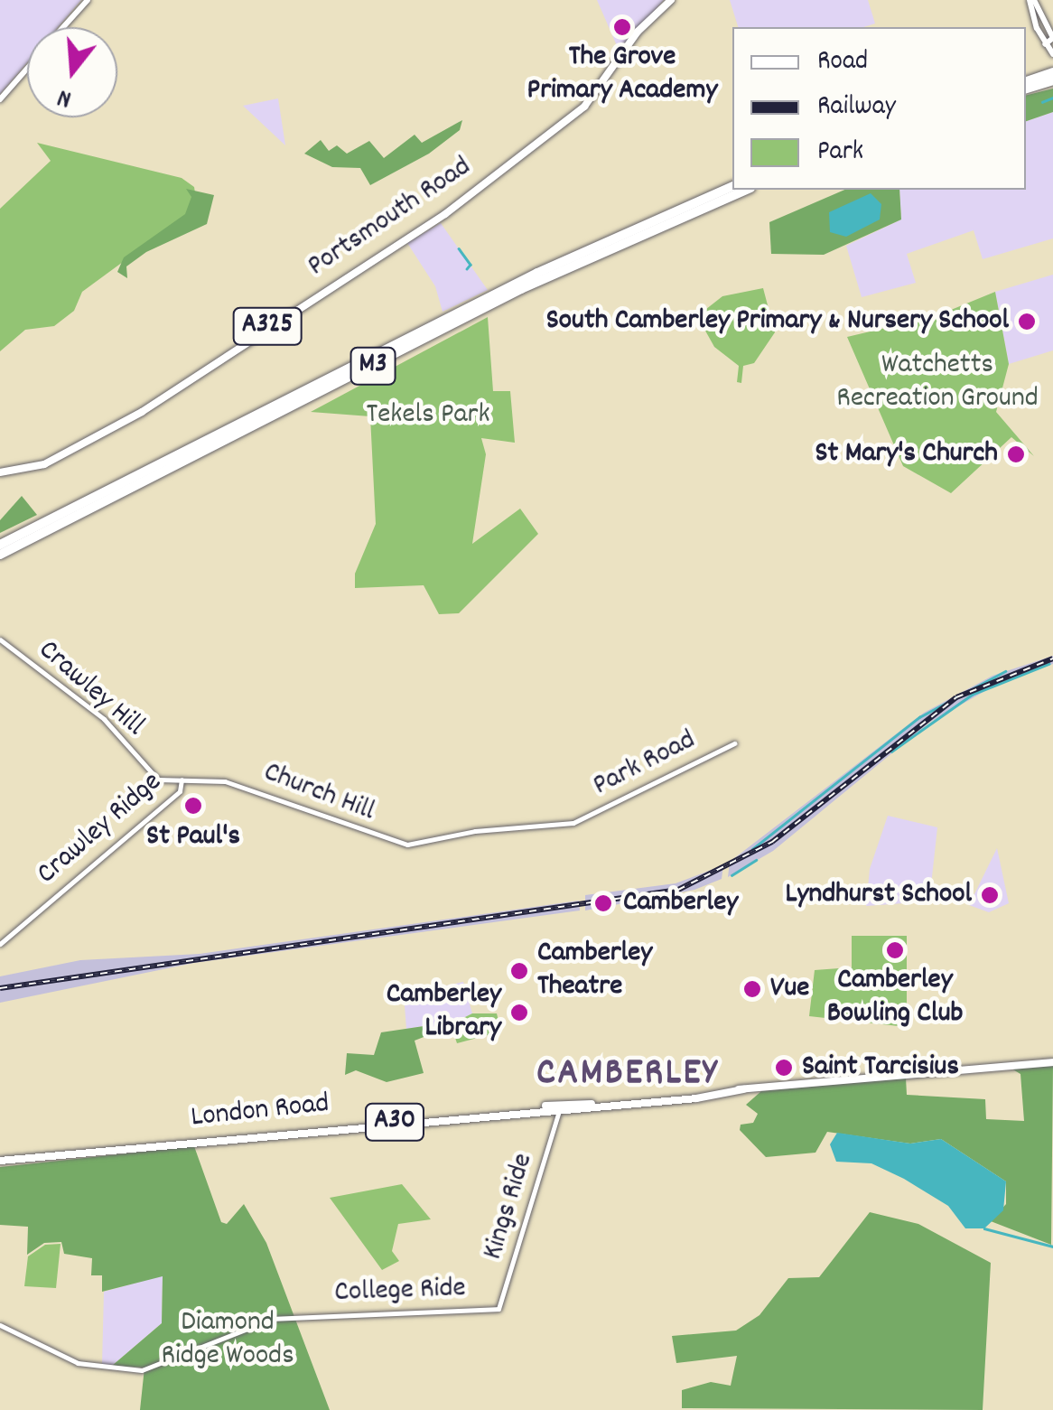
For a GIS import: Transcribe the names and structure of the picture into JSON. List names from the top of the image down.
{
  "streets": {
    "highway": ["M3"],
    "main road": [
      "Portsmouth Road",
      "A325",
      "London Road",
      "A30"
    ],
    "street": [
      "Crawley Hill",
      "Park Road",
      "Church Hill",
      "Crawley Ridge",
      "Kings Ride",
      "College Ride"
    ]
  },
  "crossings": [
    ["Crawley Hill", "Church Hill"],
    ["Crawley Hill", "Crawley Ridge"],
    ["Park Road", "Church Hill"],
    ["London Road", "Kings Ride"],
    ["Kings Ride", "College Ride"]
  ],
  "districts": ["CAMBERLEY"],
  "parks": ["Watchetts Recreation Ground", "Tekels Park", "Diamond Ridge Woods"],
  "places": [
    "The Grove Primary Academy",
    "South Camberley Primary & Nursery School",
    "St Mary's Church",
    "St Paul's",
    "Lyndhurst School",
    "Camberley",
    "Camberley Bowling Club",
    "Camberley Theatre",
    "Vue",
    "Camberley Library",
    "Saint Tarcisius"
  ],
  "legend": ["Road", "Railway", "Park"],
  "north": "bottom"
}
